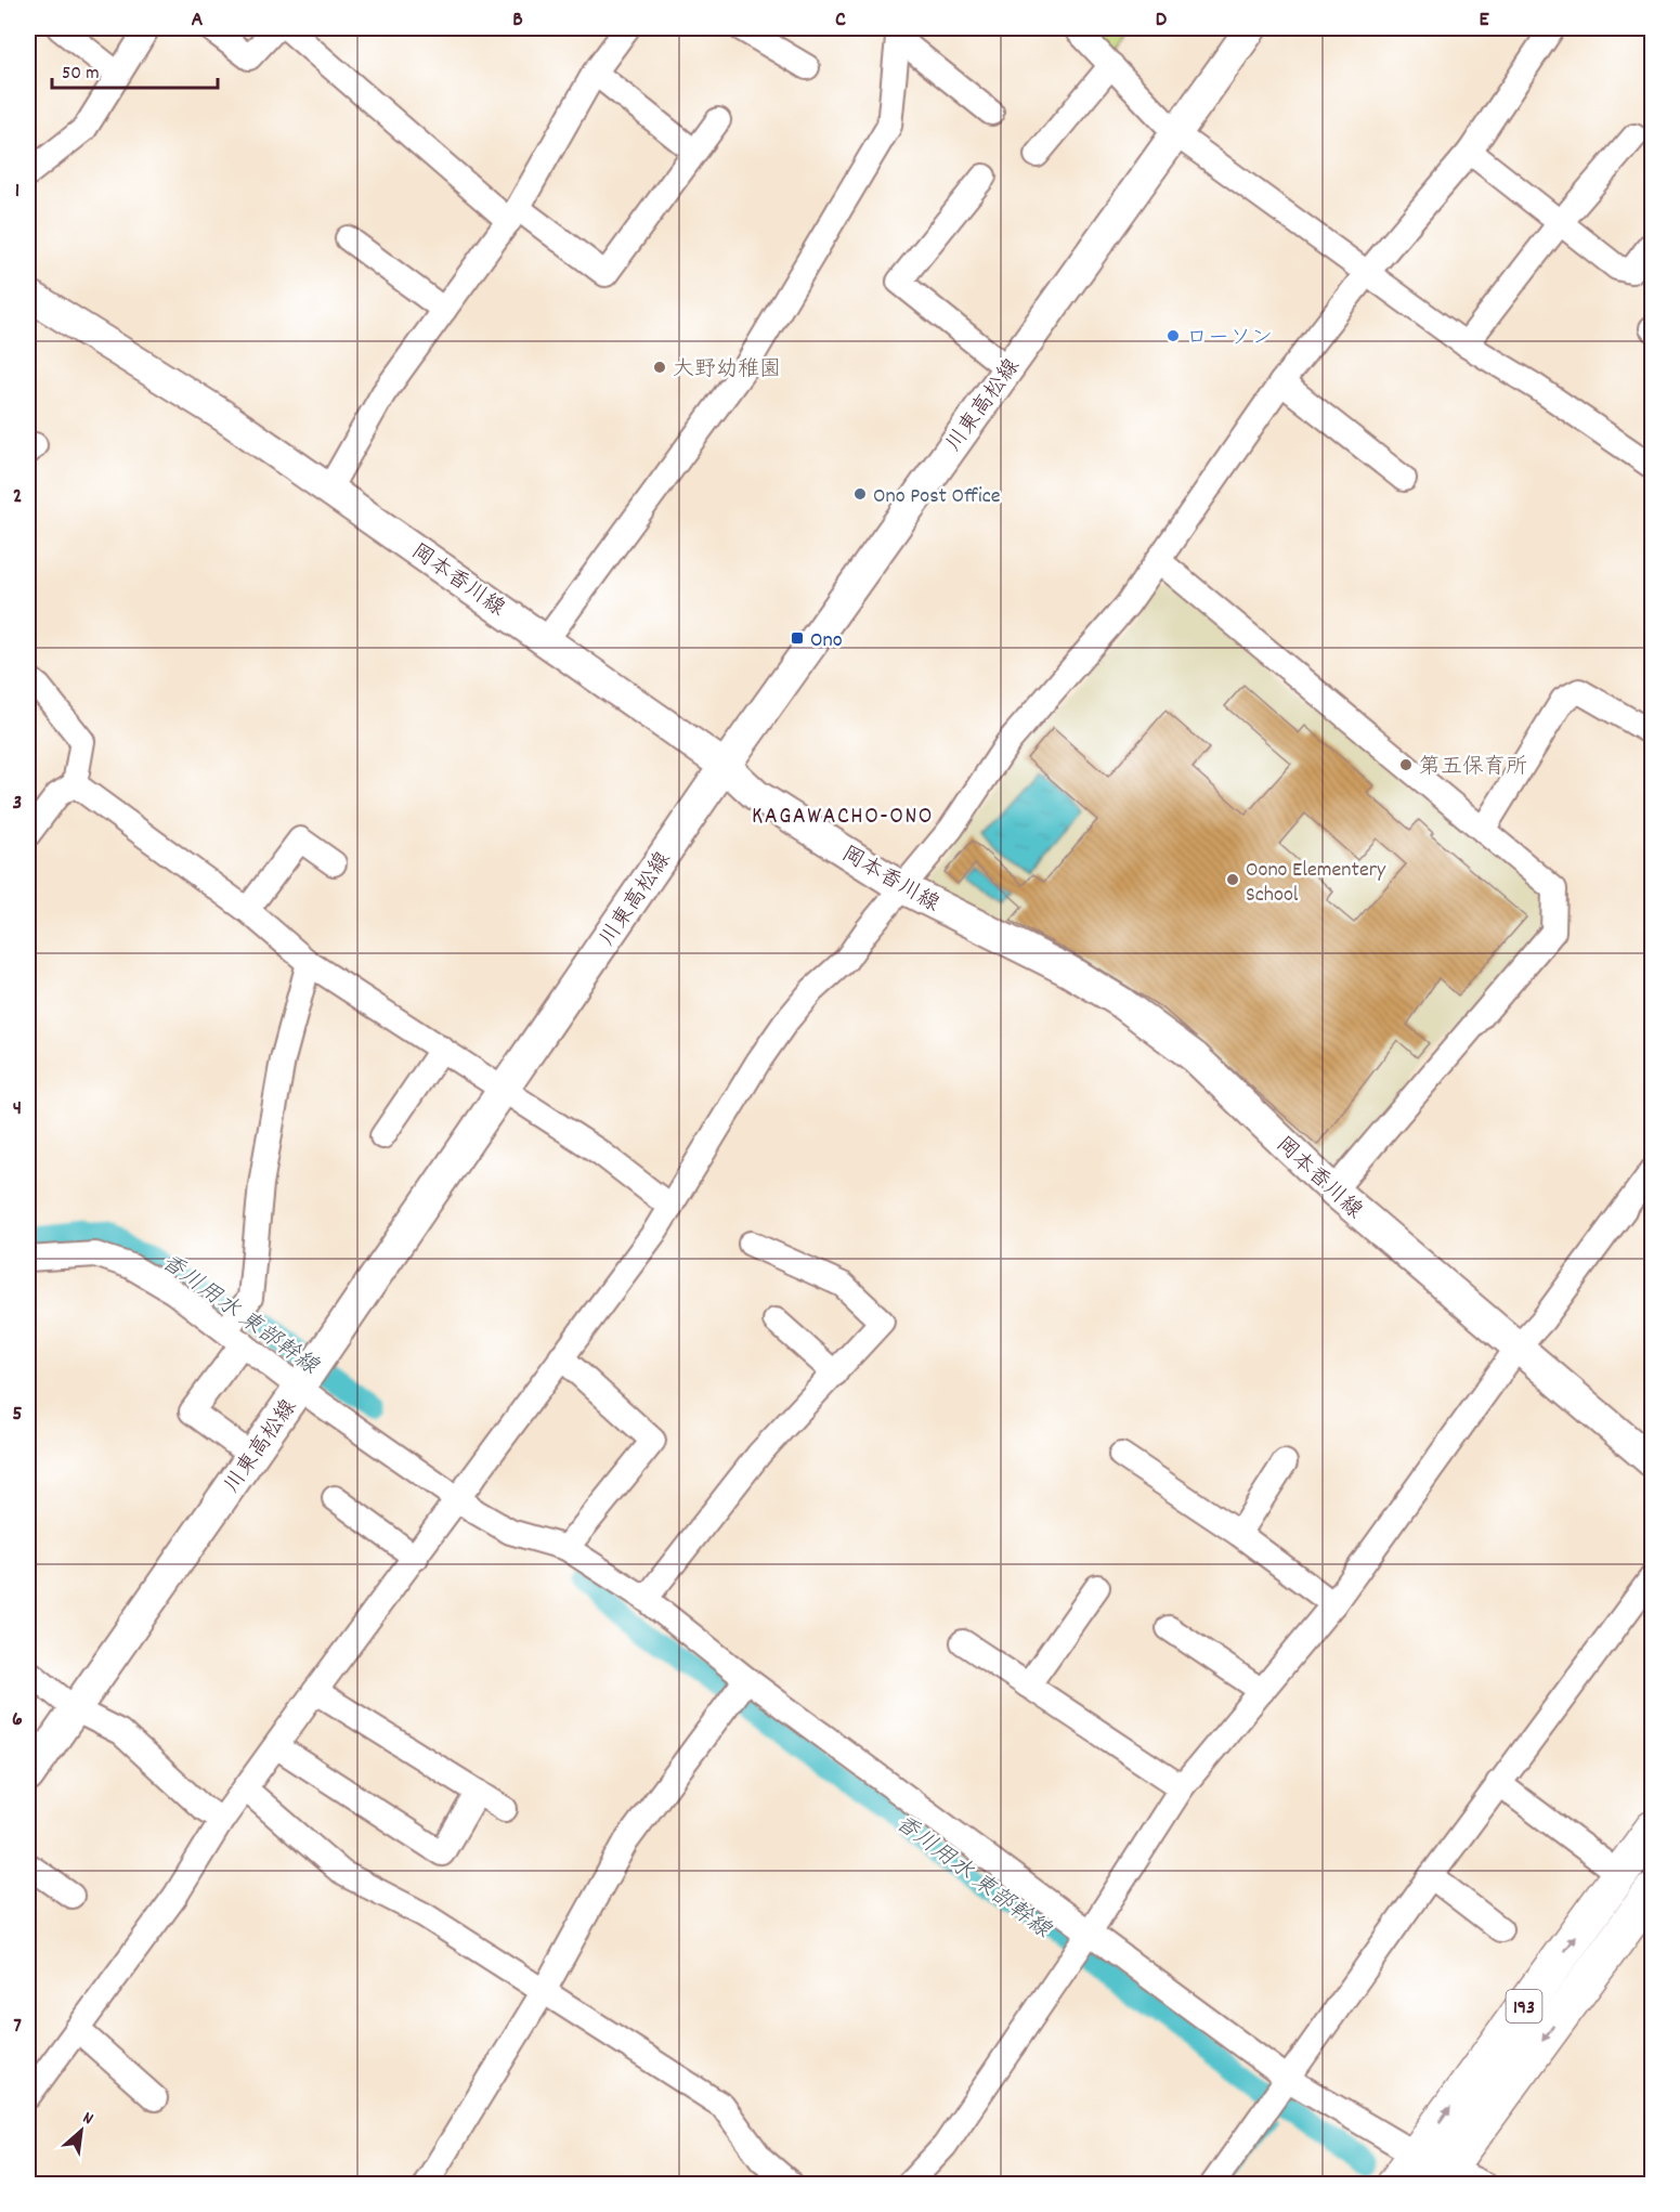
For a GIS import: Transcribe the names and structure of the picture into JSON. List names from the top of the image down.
{
  "streets": {
    "highway": ["193"],
    "main road": ["川東高松線", "岡本香川線"]
  },
  "crossings": [
    ["川東高松線", "岡本香川線"]
  ],
  "districts": ["KAGAWACHO-ONO"],
  "water": ["香川用水 東部幹線"],
  "places": {
    "other": [
      "ローソン",
      "大野幼稚園",
      "Ono Post Office",
      "第五保育所",
      "Oono Elementery School"
    ],
    "transit": ["Ono"]
  },
  "scale_bar": "50 m",
  "north": "top right",
  "grid": {
    "columns": [
      "A",
      "B",
      "C",
      "D",
      "E"
    ],
    "rows": [
      "1",
      "2",
      "3",
      "4",
      "5",
      "6",
      "7"
    ]
  }
}
